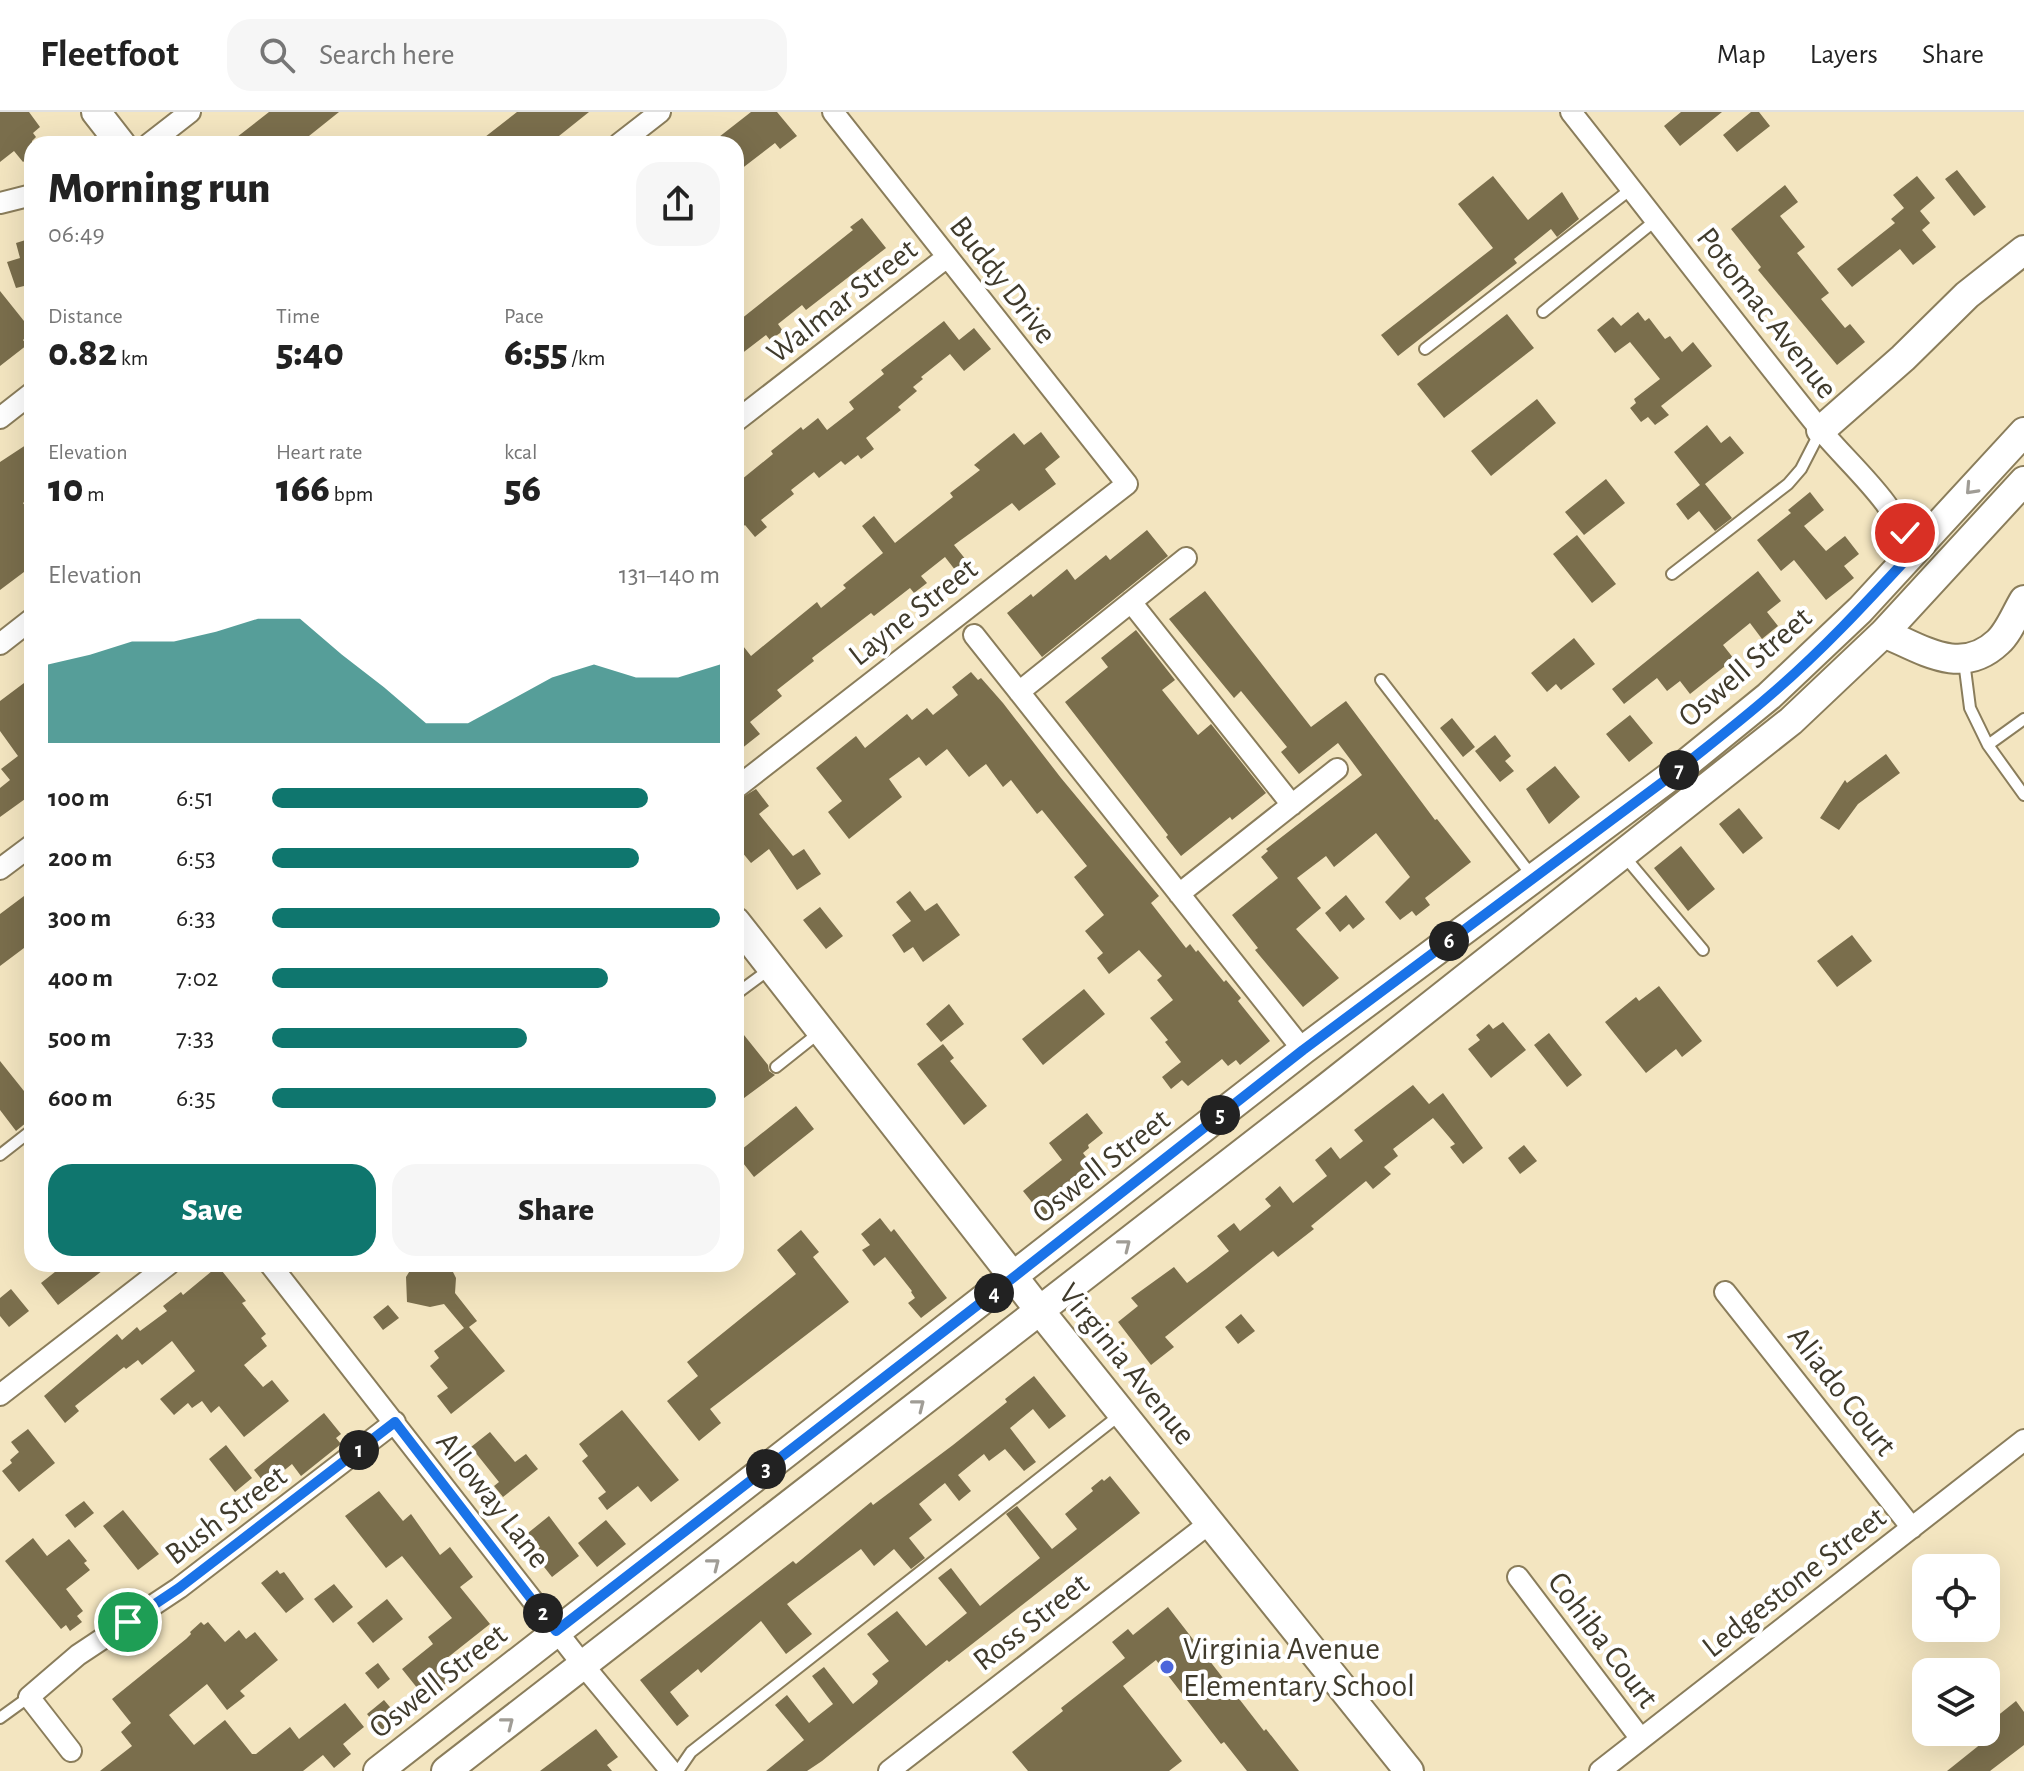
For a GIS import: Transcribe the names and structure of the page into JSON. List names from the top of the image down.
{
  "streets": {
    "main road": ["Oswell Street", "Virginia Avenue"],
    "street": [
      "Buddy Drive",
      "Walmar Street",
      "Potomac Avenue",
      "Layne Street",
      "Aliado Court",
      "Alloway Lane",
      "Bush Street",
      "Ledgestone Street",
      "Ross Street",
      "Cohiba Court"
    ]
  },
  "crossings": [
    ["Buddy Drive", "Walmar Street"],
    ["Buddy Drive", "Layne Street"],
    ["Potomac Avenue", "Oswell Street"],
    ["Oswell Street", "Virginia Avenue"],
    ["Oswell Street", "Alloway Lane"],
    ["Virginia Avenue", "Ross Street"],
    ["Aliado Court", "Ledgestone Street"],
    ["Alloway Lane", "Bush Street"],
    ["Ledgestone Street", "Cohiba Court"]
  ],
  "places": ["Virginia Avenue Elementary School"],
  "page": {
    "header": "Fleetfoot",
    "search": "Search here",
    "nav": ["Map", "Layers", "Share"],
    "heading": ["Morning run", "06:49"],
    "stats": [
      ["Distance", "0.82 km"],
      ["Time", "5:40"],
      ["Pace", "6:55 /km"],
      ["Elevation", "10 m"],
      ["Heart rate", "166 bpm"],
      ["kcal", "56"]
    ],
    "chart": ["Elevation", "131–140 m"],
    "pins": [
      "7",
      "6",
      "5",
      "4",
      "1",
      "3",
      "2"
    ],
    "list": [
      {
        "name": "100 m",
        "note": "6:51"
      },
      {
        "name": "200 m",
        "note": "6:53"
      },
      {
        "name": "300 m",
        "note": "6:33"
      },
      {
        "name": "400 m",
        "note": "7:02"
      },
      {
        "name": "500 m",
        "note": "7:33"
      },
      {
        "name": "600 m",
        "note": "6:35"
      }
    ],
    "buttons": ["Save", "Share"]
  }
}
